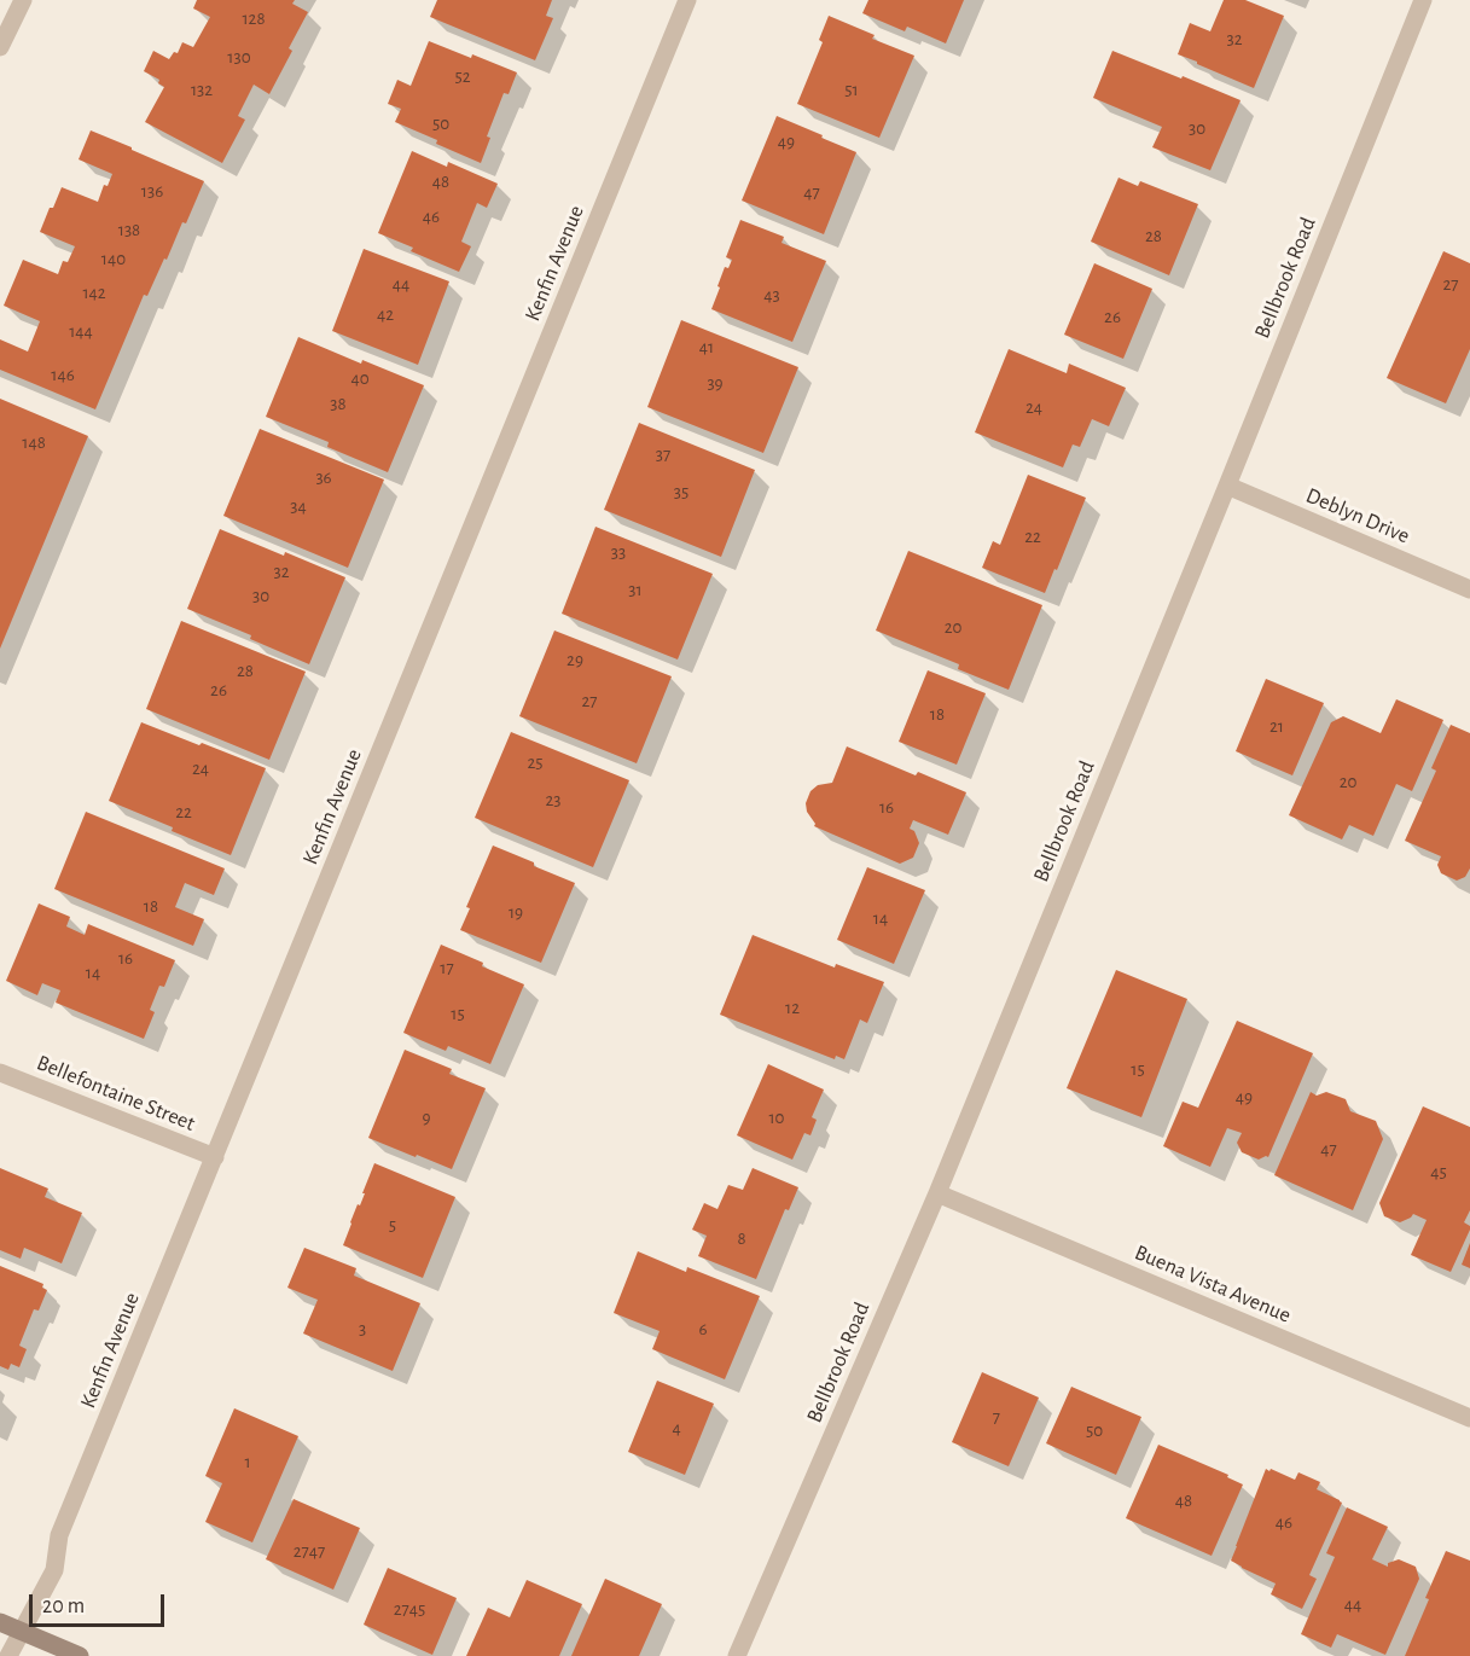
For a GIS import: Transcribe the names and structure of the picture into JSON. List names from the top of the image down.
{
  "streets": {
    "street": [
      "Kenfin Avenue",
      "Bellbrook Road",
      "Deblyn Drive",
      "Bellefontaine Street",
      "Buena Vista Avenue"
    ]
  },
  "crossings": [
    ["Kenfin Avenue", "Bellefontaine Street"],
    ["Bellbrook Road", "Deblyn Drive"],
    ["Bellbrook Road", "Buena Vista Avenue"]
  ],
  "house_numbers": [
    "128",
    "32",
    "130",
    "52",
    "132",
    "51",
    "50",
    "30",
    "49",
    "48",
    "136",
    "47",
    "46",
    "138",
    "28",
    "140",
    "44",
    "27",
    "142",
    "43",
    "42",
    "26",
    "144",
    "41",
    "146",
    "40",
    "39",
    "38",
    "24",
    "148",
    "37",
    "36",
    "35",
    "34",
    "22",
    "33",
    "32",
    "31",
    "30",
    "20",
    "29",
    "28",
    "26",
    "27",
    "18",
    "21",
    "25",
    "24",
    "20",
    "23",
    "16",
    "22",
    "18",
    "19",
    "14",
    "16",
    "17",
    "14",
    "12",
    "15",
    "15",
    "49",
    "9",
    "10",
    "47",
    "45",
    "5",
    "8",
    "3",
    "6",
    "7",
    "4",
    "50",
    "1",
    "48",
    "46",
    "2747",
    "44",
    "2745"
  ],
  "scale_bar": "20 m"
}
